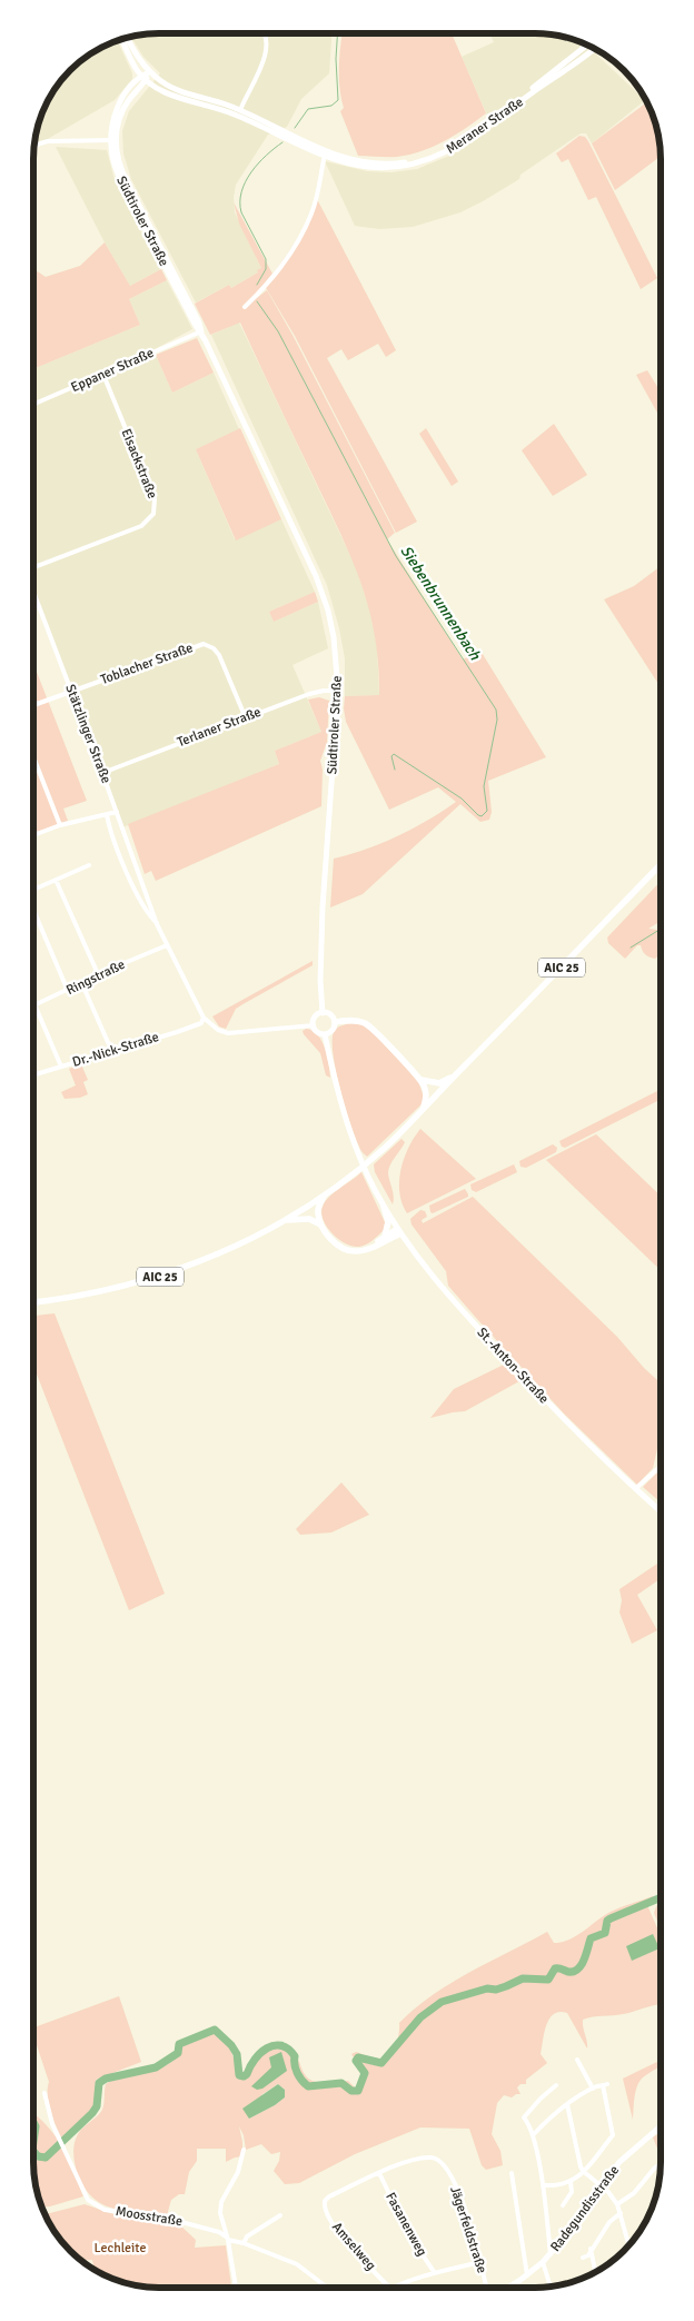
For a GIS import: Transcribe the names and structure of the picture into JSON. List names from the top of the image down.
{
  "streets": {
    "main road": [
      "Meraner Straße",
      "Südtiroler Straße",
      "AIC 25",
      "St.-Anton-Straße",
      "Radegundisstraße"
    ],
    "street": [
      "Eppaner Straße",
      "Eisackstraße",
      "Toblacher Straße",
      "Terlaner Straße",
      "Stätzlinger Straße",
      "Ringstraße",
      "Dr.-Nick-Straße",
      "Moosstraße",
      "Fasanenweg",
      "Jägerfeldstraße",
      "Amselweg"
    ]
  },
  "crossings": [
    ["Meraner Straße", "Südtiroler Straße"],
    ["Südtiroler Straße", "Eppaner Straße"],
    ["Südtiroler Straße", "Terlaner Straße"],
    ["Südtiroler Straße", "Stätzlinger Straße"],
    ["Südtiroler Straße", "St.-Anton-Straße"],
    ["Eppaner Straße", "Eisackstraße"],
    ["Toblacher Straße", "Terlaner Straße"],
    ["Toblacher Straße", "Stätzlinger Straße"],
    ["Terlaner Straße", "Stätzlinger Straße"],
    ["Stätzlinger Straße", "Ringstraße"],
    ["Stätzlinger Straße", "Dr.-Nick-Straße"],
    ["Stätzlinger Straße", "St.-Anton-Straße"],
    ["Fasanenweg", "Jägerfeldstraße"],
    ["Jägerfeldstraße", "Amselweg"]
  ],
  "water": ["Siebenbrunnenbach"],
  "parks": ["Lechleite"]
}
